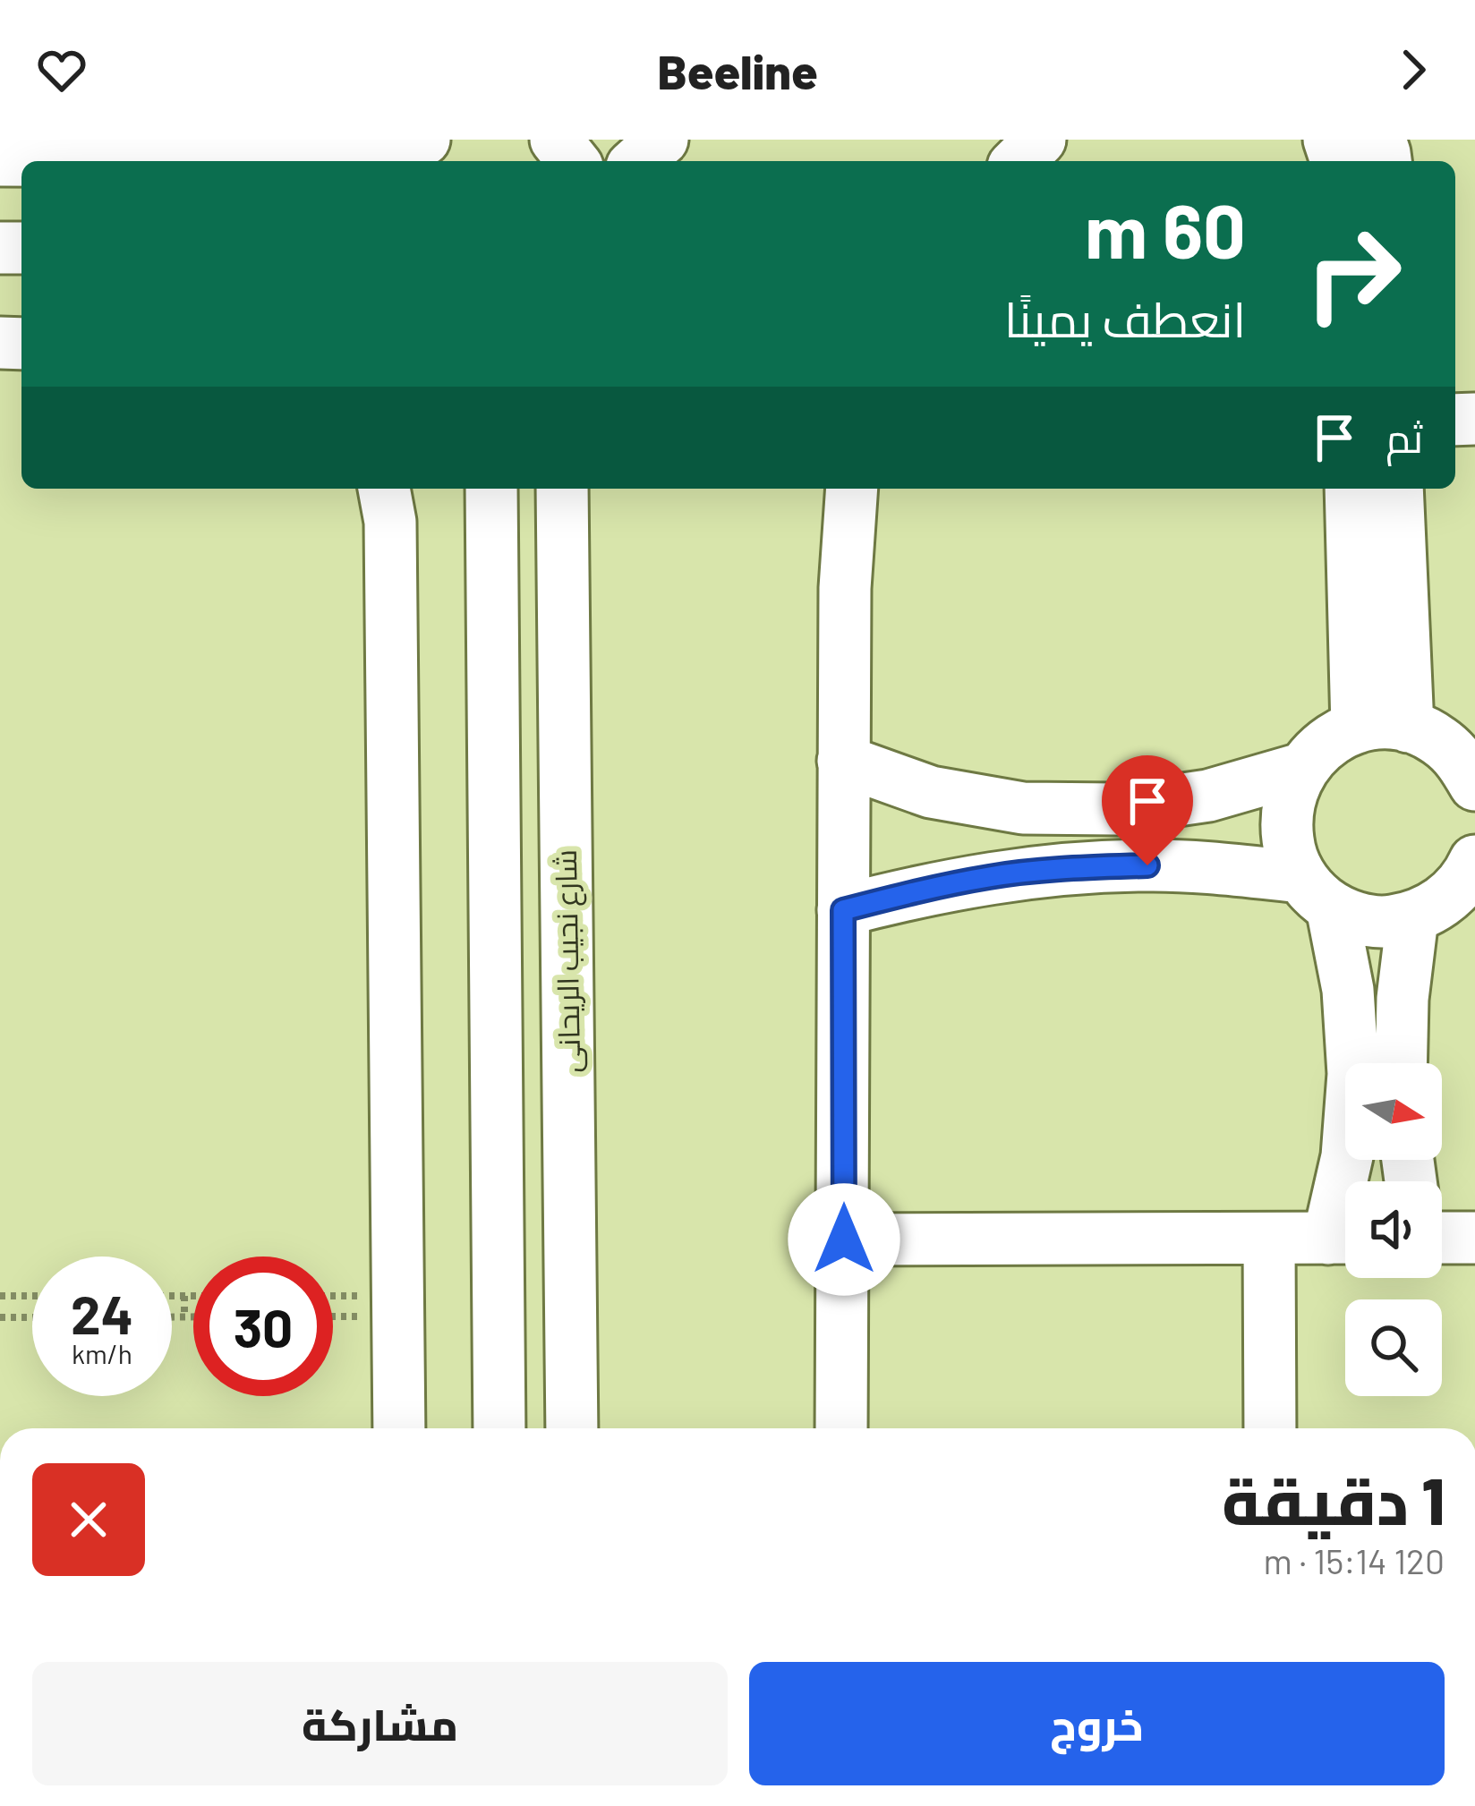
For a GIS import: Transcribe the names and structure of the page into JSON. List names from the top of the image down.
{
  "streets": {
    "street": ["شارع نجيب الريحانى"]
  },
  "north": "right",
  "page": {
    "header": "Beeline",
    "turn": ["60 m", "انعطف يمينًا"],
    "then": "ثم",
    "speed": "24 km/h",
    "limit": "30",
    "heading": ["1 دقيقة", "120 m · 15:14"],
    "buttons": ["خروج", "مشاركة"]
  }
}
